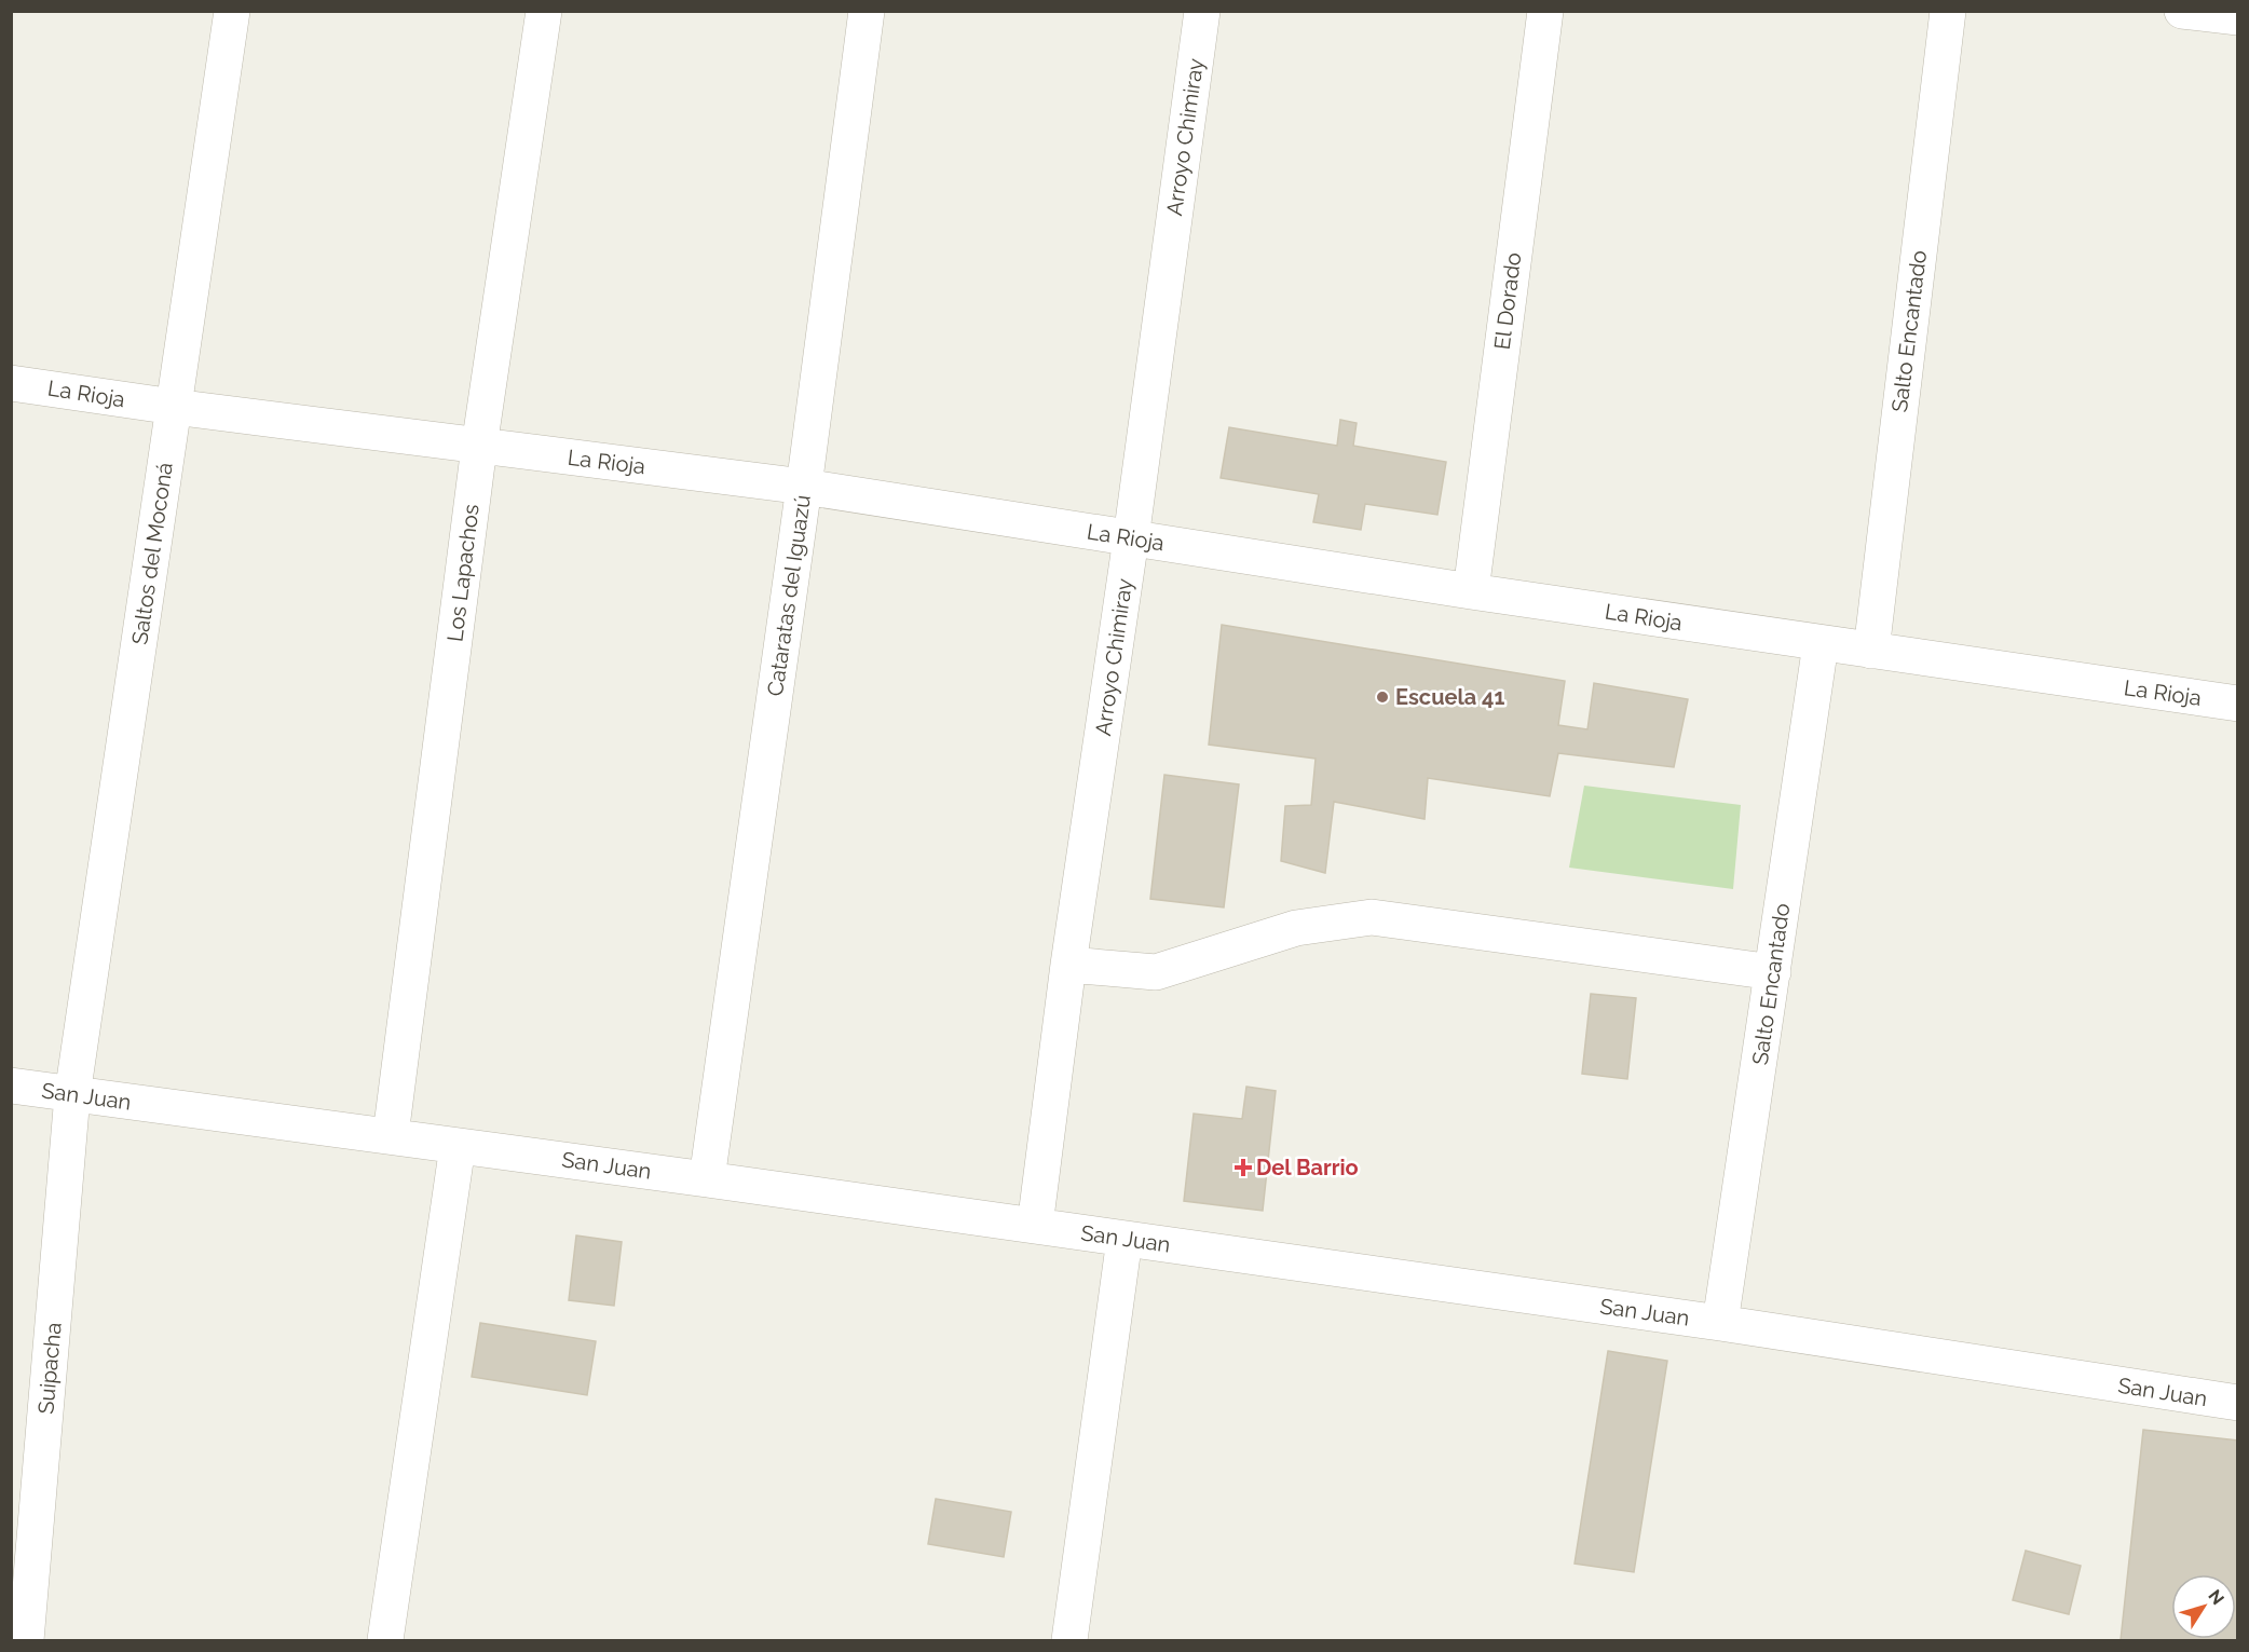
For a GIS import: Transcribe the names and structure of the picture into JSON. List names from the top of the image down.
{
  "streets": {
    "street": [
      "Arroyo Chimiray",
      "El Dorado",
      "Salto Encantado",
      "La Rioja",
      "Saltos del Moconá",
      "Los Lapachos",
      "Cataratas del Iguazú",
      "San Juan",
      "Suipacha"
    ]
  },
  "crossings": [
    ["Arroyo Chimiray", "La Rioja"],
    ["Arroyo Chimiray", "San Juan"],
    ["El Dorado", "La Rioja"],
    ["Salto Encantado", "La Rioja"],
    ["Salto Encantado", "San Juan"],
    ["La Rioja", "Saltos del Moconá"],
    ["La Rioja", "Los Lapachos"],
    ["La Rioja", "Cataratas del Iguazú"],
    ["Saltos del Moconá", "San Juan"],
    ["Saltos del Moconá", "Suipacha"],
    ["Los Lapachos", "San Juan"],
    ["Cataratas del Iguazú", "San Juan"],
    ["San Juan", "Suipacha"]
  ],
  "places": {
    "other": ["Escuela 41"],
    "health": ["Del Barrio"]
  },
  "north": "top right"
}
